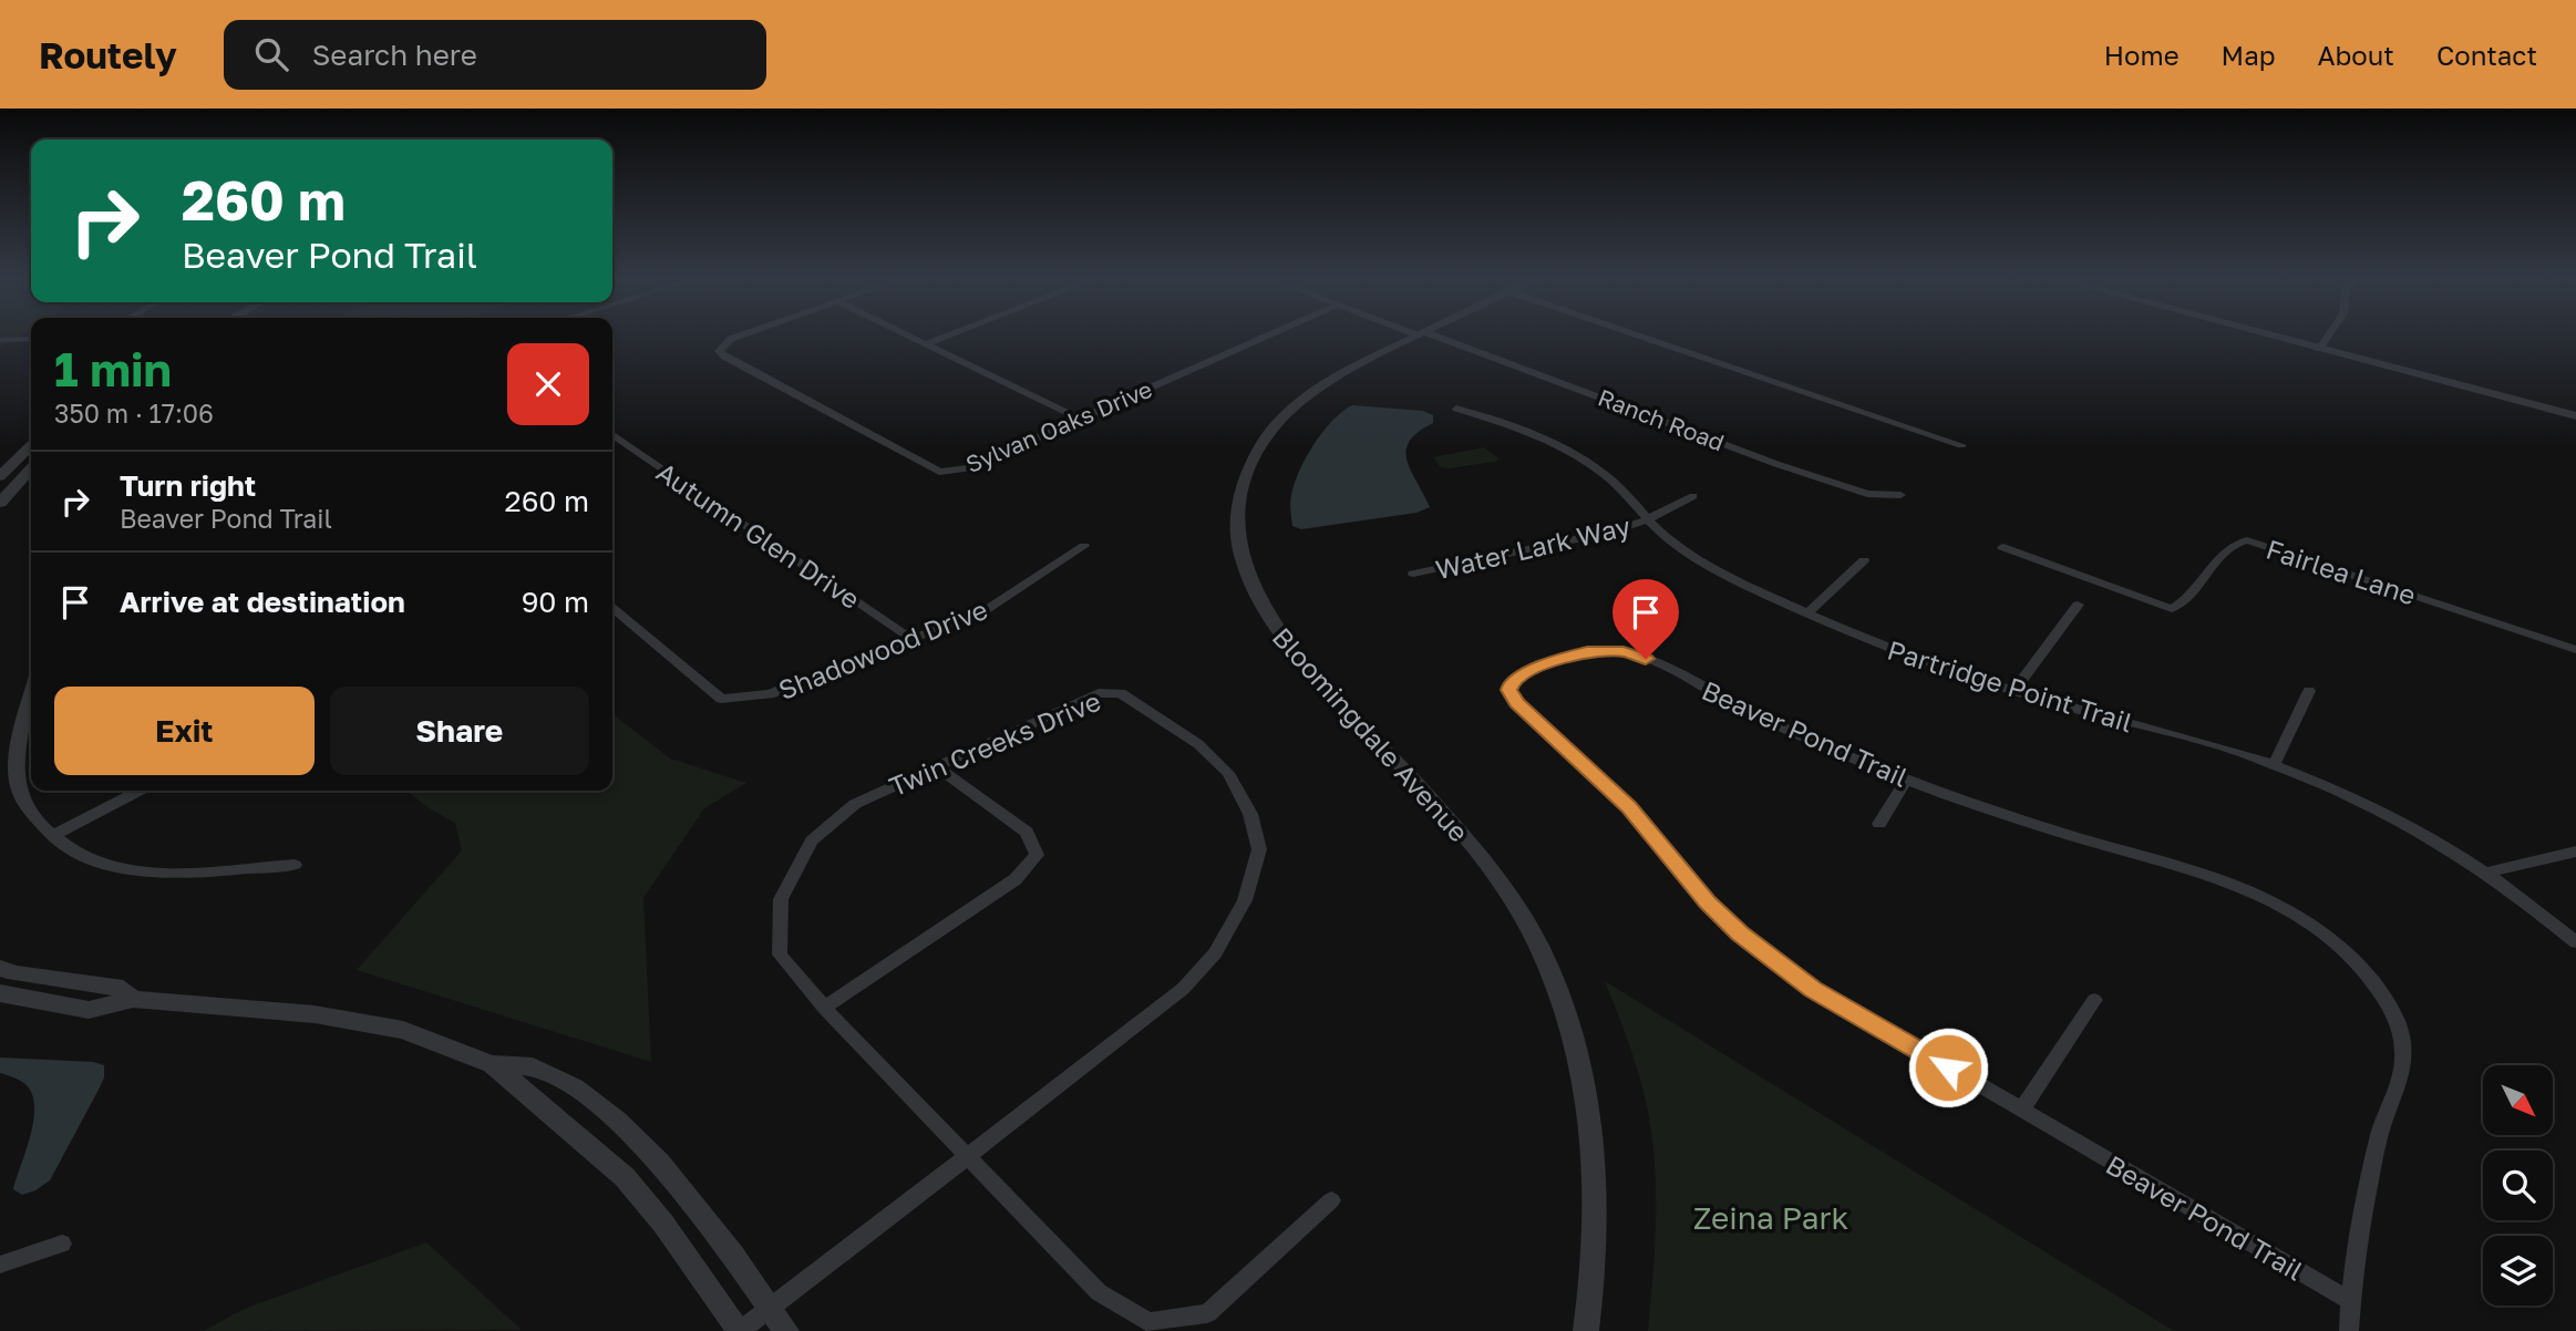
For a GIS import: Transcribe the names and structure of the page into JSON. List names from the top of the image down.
{
  "streets": {
    "street": [
      "Ranch Road",
      "Sylvan Oaks Drive",
      "Autumn Glen Drive",
      "Water Lark Way",
      "Fairlea Lane",
      "Shadowood Drive",
      "Partridge Point Trail",
      "Beaver Pond Trail",
      "Bloomingdale Avenue",
      "Twin Creeks Drive"
    ]
  },
  "crossings": [
    ["Autumn Glen Drive", "Shadowood Drive"],
    ["Water Lark Way", "Partridge Point Trail"]
  ],
  "parks": ["Zeina Park"],
  "north": "bottom right",
  "page": {
    "header": "Routely",
    "search": "Search here",
    "nav": [
      "Home",
      "Map",
      "About",
      "Contact"
    ],
    "turn": ["260 m", "Beaver Pond Trail"],
    "heading": ["1 min", "350 m · 17:06"],
    "list": [
      {
        "name": "Turn right",
        "note": "Beaver Pond Trail",
        "value": "260 m"
      },
      {
        "name": "Arrive at destination",
        "value": "90 m"
      }
    ],
    "buttons": ["Exit", "Share"]
  }
}
